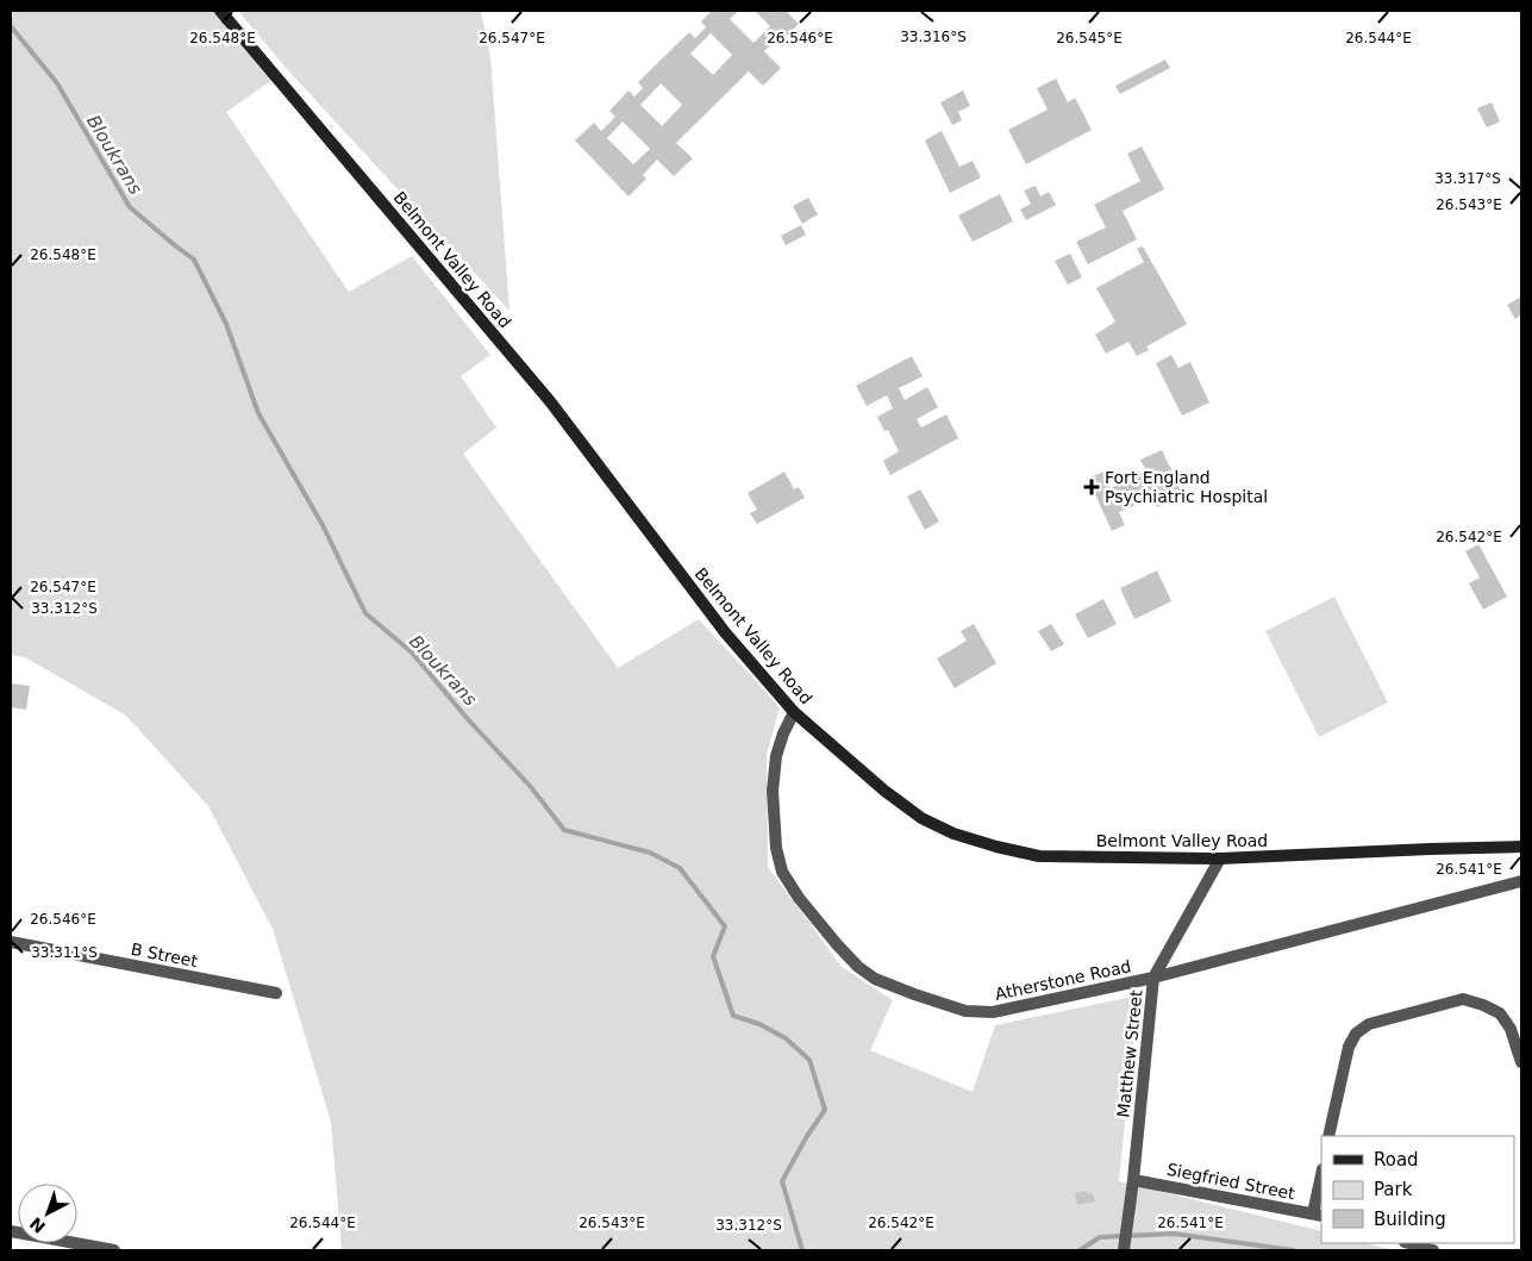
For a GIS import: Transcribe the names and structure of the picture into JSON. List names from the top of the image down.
{
  "streets": {
    "street": [
      "Belmont Valley Road",
      "B Street",
      "Atherstone Road",
      "Matthew Street",
      "Siegfried Street"
    ]
  },
  "crossings": [
    ["Belmont Valley Road", "Atherstone Road"],
    ["Belmont Valley Road", "Matthew Street"],
    ["Atherstone Road", "Matthew Street"],
    ["Matthew Street", "Siegfried Street"]
  ],
  "water": ["Bloukrans"],
  "places": {
    "health": ["Fort England Psychiatric Hospital"]
  },
  "legend": ["Road", "Park", "Building"],
  "north": "bottom left",
  "coordinates": [
    "33.316°S",
    "26.548°E",
    "26.547°E",
    "26.546°E",
    "26.545°E",
    "26.544°E",
    "33.317°S",
    "26.543°E",
    "26.542°E",
    "33.312°S",
    "26.541°E",
    "33.311°S"
  ]
}
